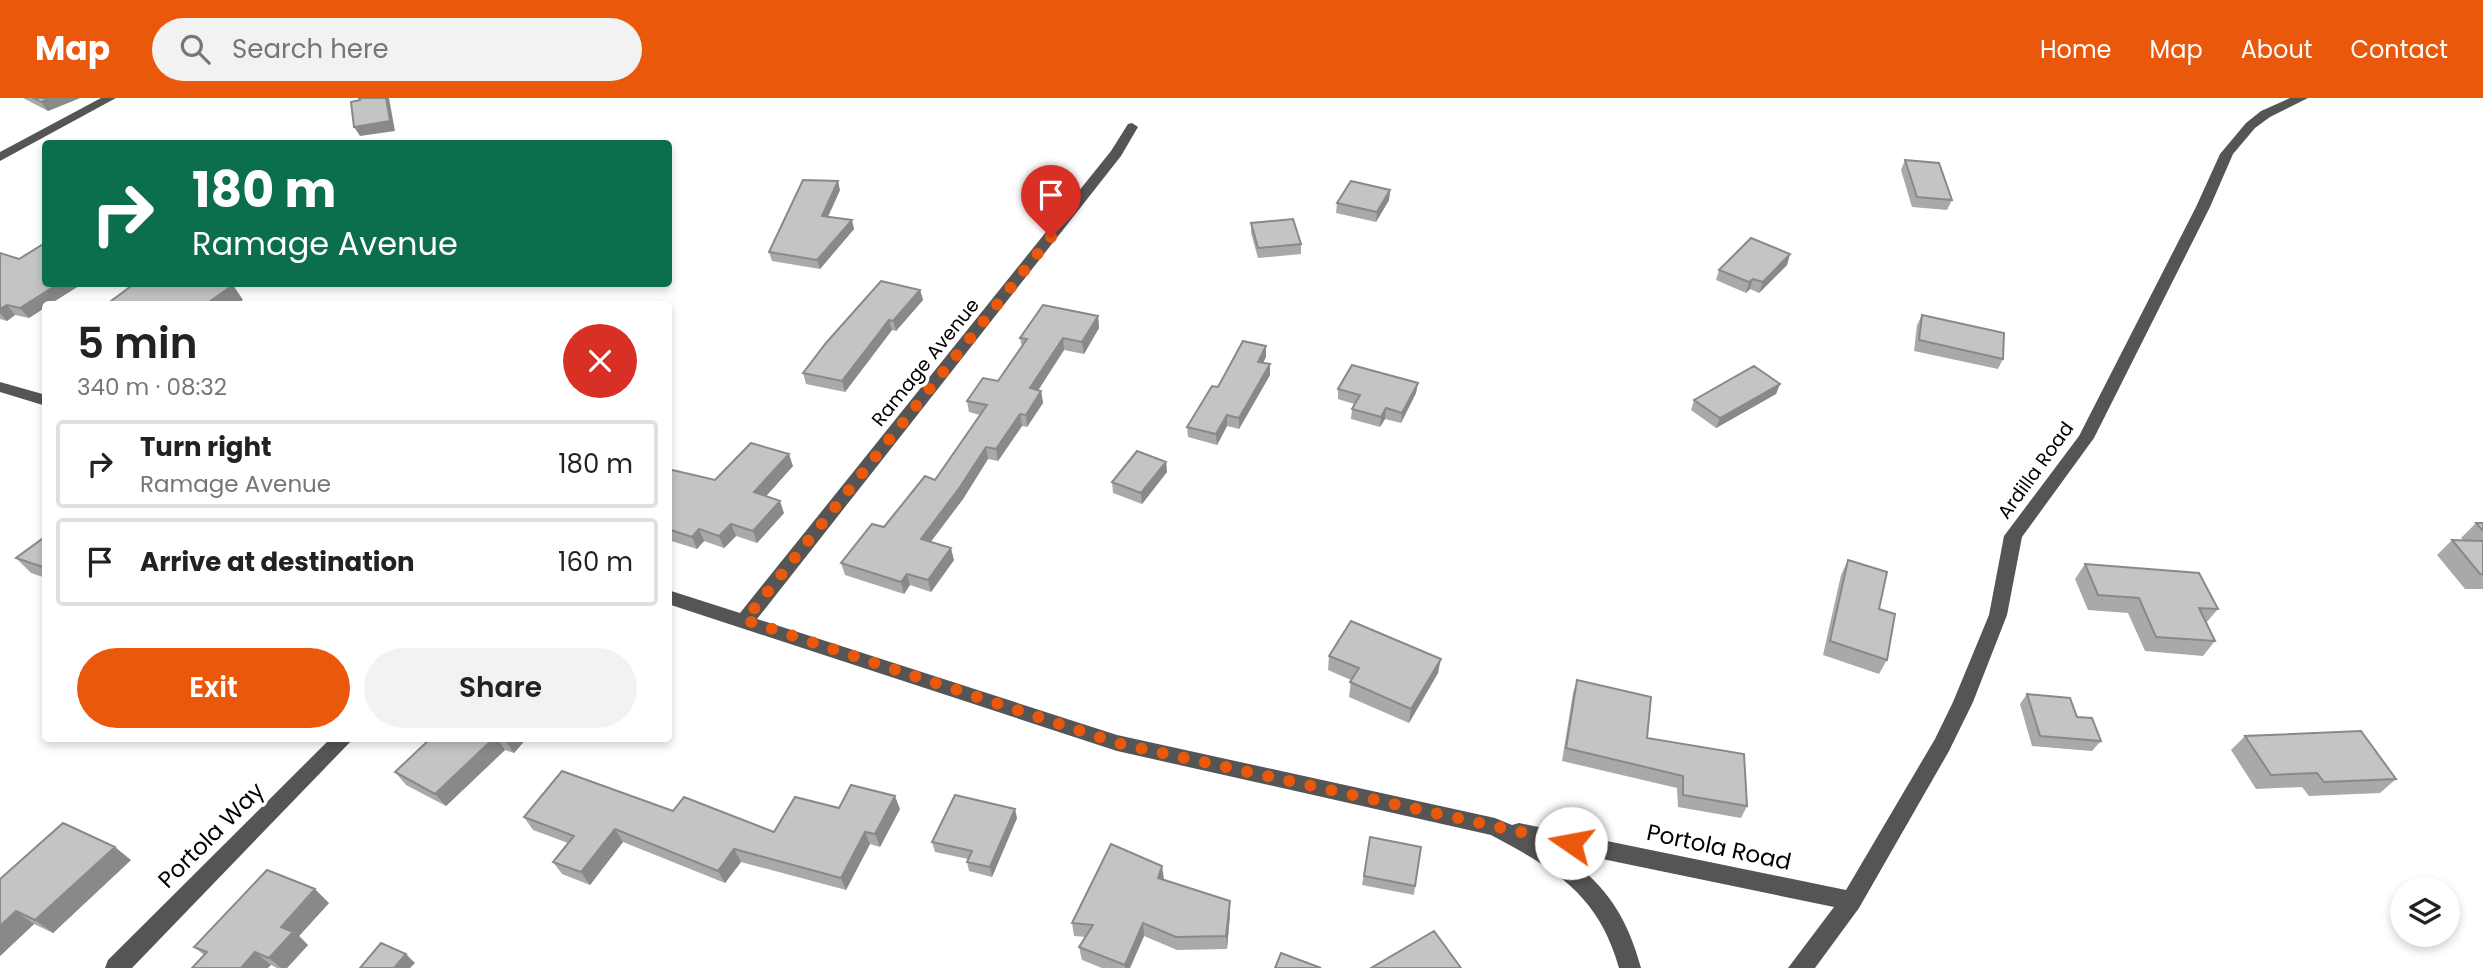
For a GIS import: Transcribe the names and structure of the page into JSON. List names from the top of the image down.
{
  "streets": {
    "street": [
      "Ramage Avenue",
      "Ardilla Road",
      "Portola Way",
      "Portola Road"
    ]
  },
  "crossings": [
    ["Ramage Avenue", "Portola Road"],
    ["Ardilla Road", "Portola Road"]
  ],
  "page": {
    "header": "Map",
    "search": "Search here",
    "nav": [
      "Home",
      "Map",
      "About",
      "Contact"
    ],
    "turn": ["180 m", "Ramage Avenue"],
    "heading": ["5 min", "340 m · 08:32"],
    "list": [
      {
        "name": "Turn right",
        "note": "Ramage Avenue",
        "value": "180 m"
      },
      {
        "name": "Arrive at destination",
        "value": "160 m"
      }
    ],
    "buttons": ["Exit", "Share"]
  }
}
